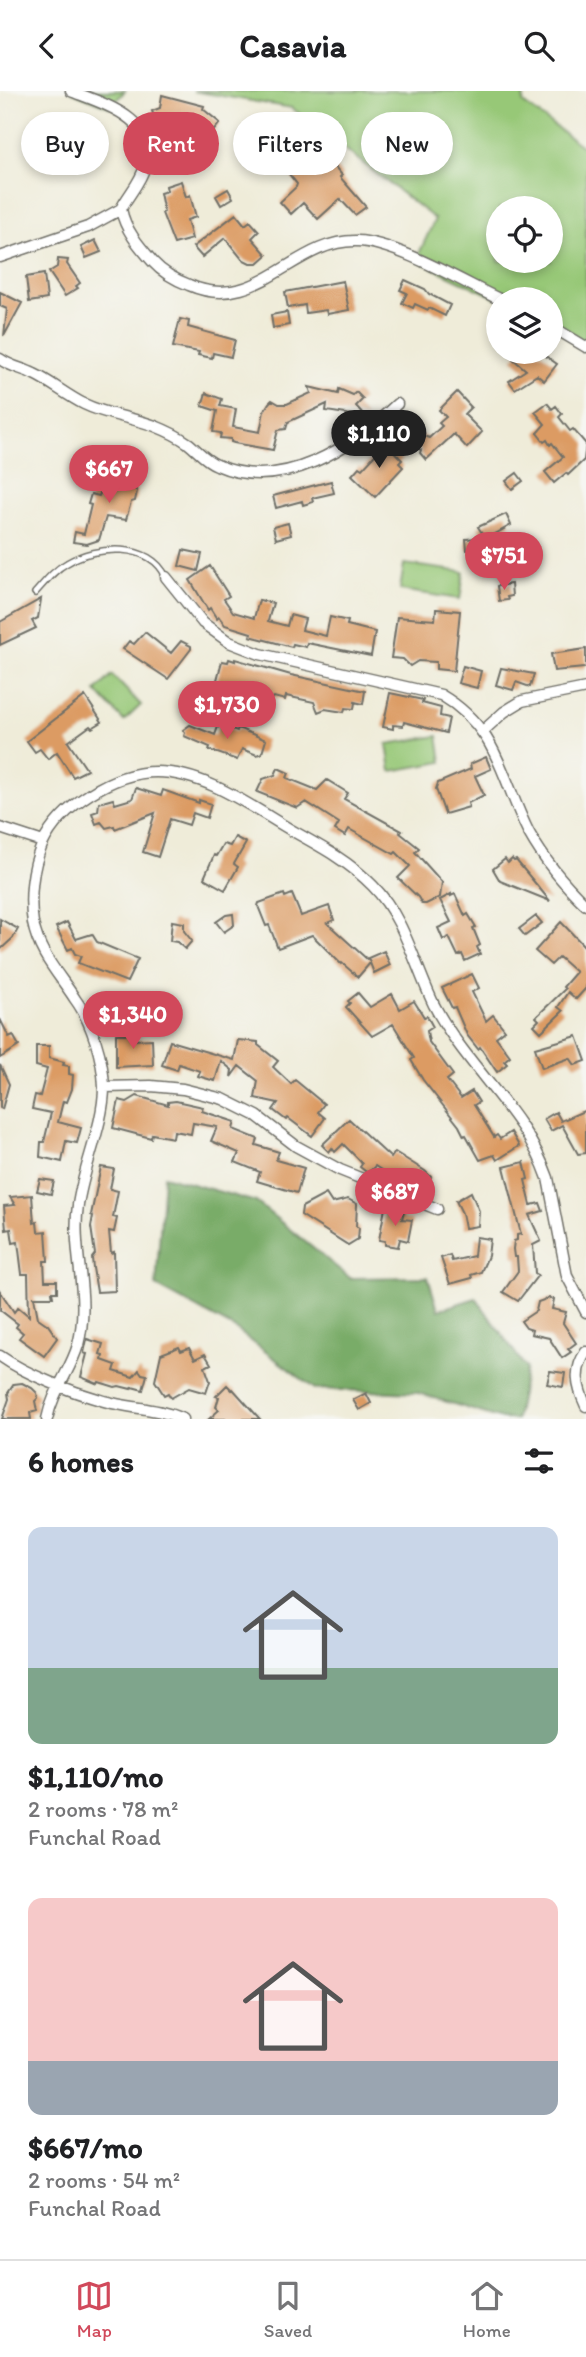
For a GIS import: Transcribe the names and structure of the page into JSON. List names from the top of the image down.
{
  "page": {
    "header": "Casavia",
    "chip": [
      "Buy",
      "Rent",
      "Filters",
      "New"
    ],
    "price": [
      "$1,110",
      "$667",
      "$751",
      "$1,730",
      "$1,340",
      "$687"
    ],
    "heading": "6 homes",
    "list": [
      {
        "name": "$1,110/mo",
        "note": "2 rooms · 78 m² · Funchal Road"
      },
      {
        "name": "$667/mo",
        "note": "2 rooms · 54 m² · Funchal Road"
      }
    ],
    "tabs": ["Map", "Saved", "Home"]
  }
}
